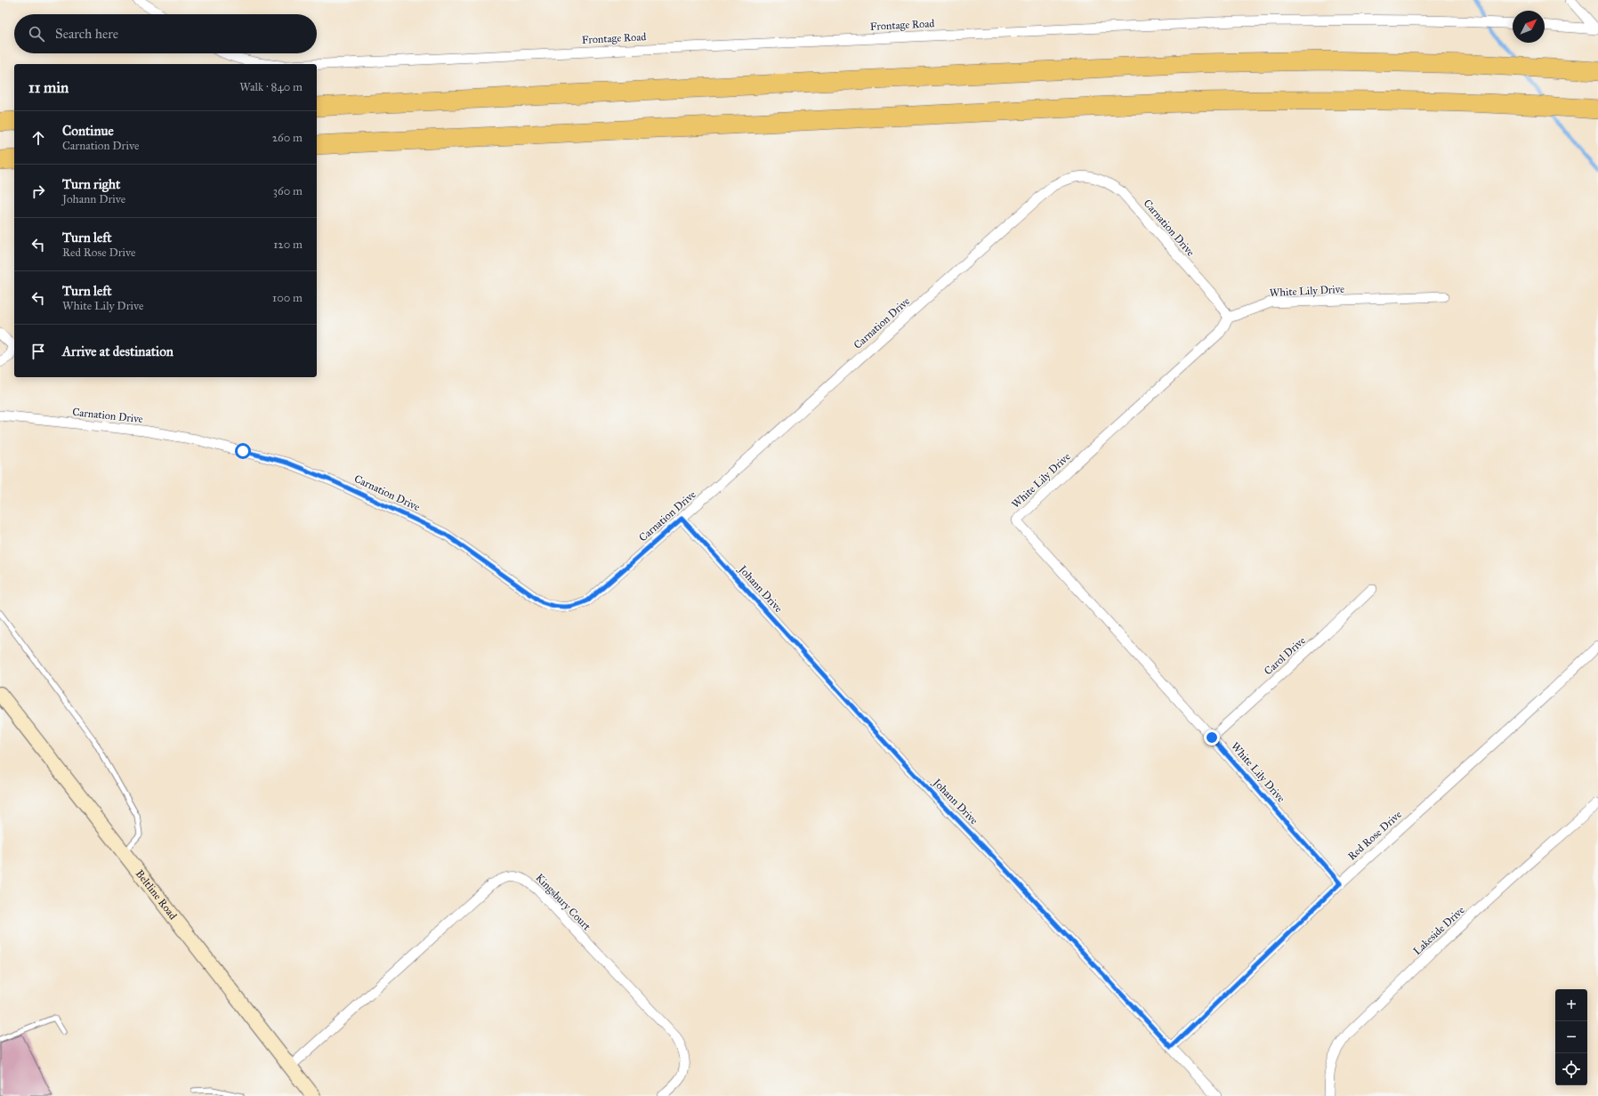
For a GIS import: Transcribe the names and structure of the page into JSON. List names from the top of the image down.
{
  "streets": {
    "main road": ["Beltline Road"],
    "street": [
      "Frontage Road",
      "Carnation Drive",
      "White Lily Drive",
      "Johann Drive",
      "Carol Drive",
      "Red Rose Drive",
      "Kingsbury Court",
      "Lakeside Drive"
    ]
  },
  "crossings": [
    ["Carnation Drive", "White Lily Drive"],
    ["Carnation Drive", "Johann Drive"],
    ["White Lily Drive", "Carol Drive"],
    ["White Lily Drive", "Red Rose Drive"],
    ["Johann Drive", "Red Rose Drive"],
    ["Beltline Road", "Kingsbury Court"]
  ],
  "north": "top right",
  "page": {
    "search": "Search here",
    "heading": ["11 min", "Walk · 840 m"],
    "list": [
      ["Continue", "Carnation Drive", "260 m"],
      ["Turn right", "Johann Drive", "360 m"],
      ["Turn left", "Red Rose Drive", "120 m"],
      ["Turn left", "White Lily Drive", "100 m"],
      "Arrive at destination"
    ],
    "map_buttons": ["+", "−"]
  }
}
